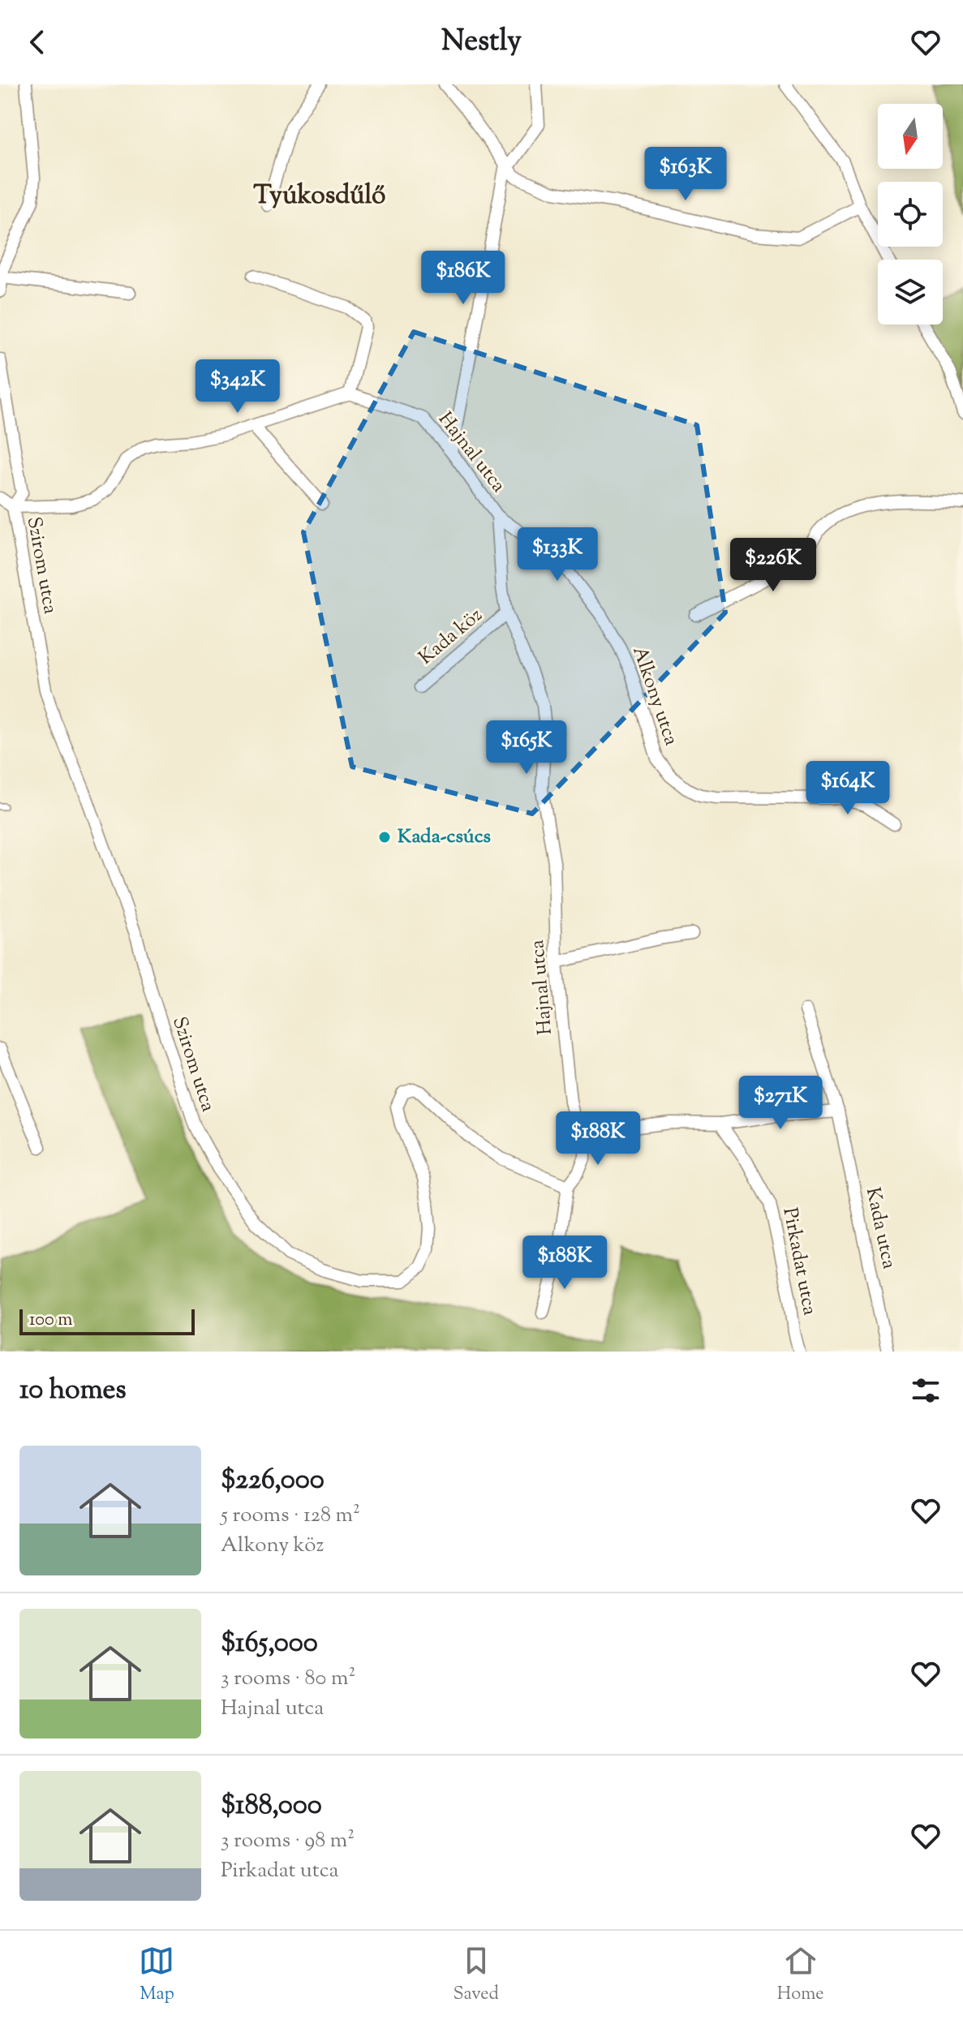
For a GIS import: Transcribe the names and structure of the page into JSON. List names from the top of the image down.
{
  "streets": {
    "street": [
      "Hajnal utca",
      "Szirom utca",
      "Kada köz",
      "Alkony utca",
      "Kada utca",
      "Pirkadat utca"
    ]
  },
  "crossings": [
    ["Hajnal utca", "Kada köz"],
    ["Hajnal utca", "Alkony utca"]
  ],
  "districts": ["Tyúkosdűlő"],
  "places": ["Kada-csúcs"],
  "scale_bar": "100 m",
  "north": "bottom",
  "page": {
    "header": "Nestly",
    "price": [
      "$163K",
      "$186K",
      "$342K",
      "$133K",
      "$226K",
      "$165K",
      "$164K",
      "$271K",
      "$188K",
      "$188K"
    ],
    "scale": "100 m",
    "heading": "10 homes",
    "list": [
      {
        "name": "$226,000",
        "note": "5 rooms · 128 m² · Alkony köz"
      },
      {
        "name": "$165,000",
        "note": "3 rooms · 80 m² · Hajnal utca"
      },
      {
        "name": "$188,000",
        "note": "3 rooms · 98 m² · Pirkadat utca"
      }
    ],
    "tabs": ["Map", "Saved", "Home"]
  }
}
